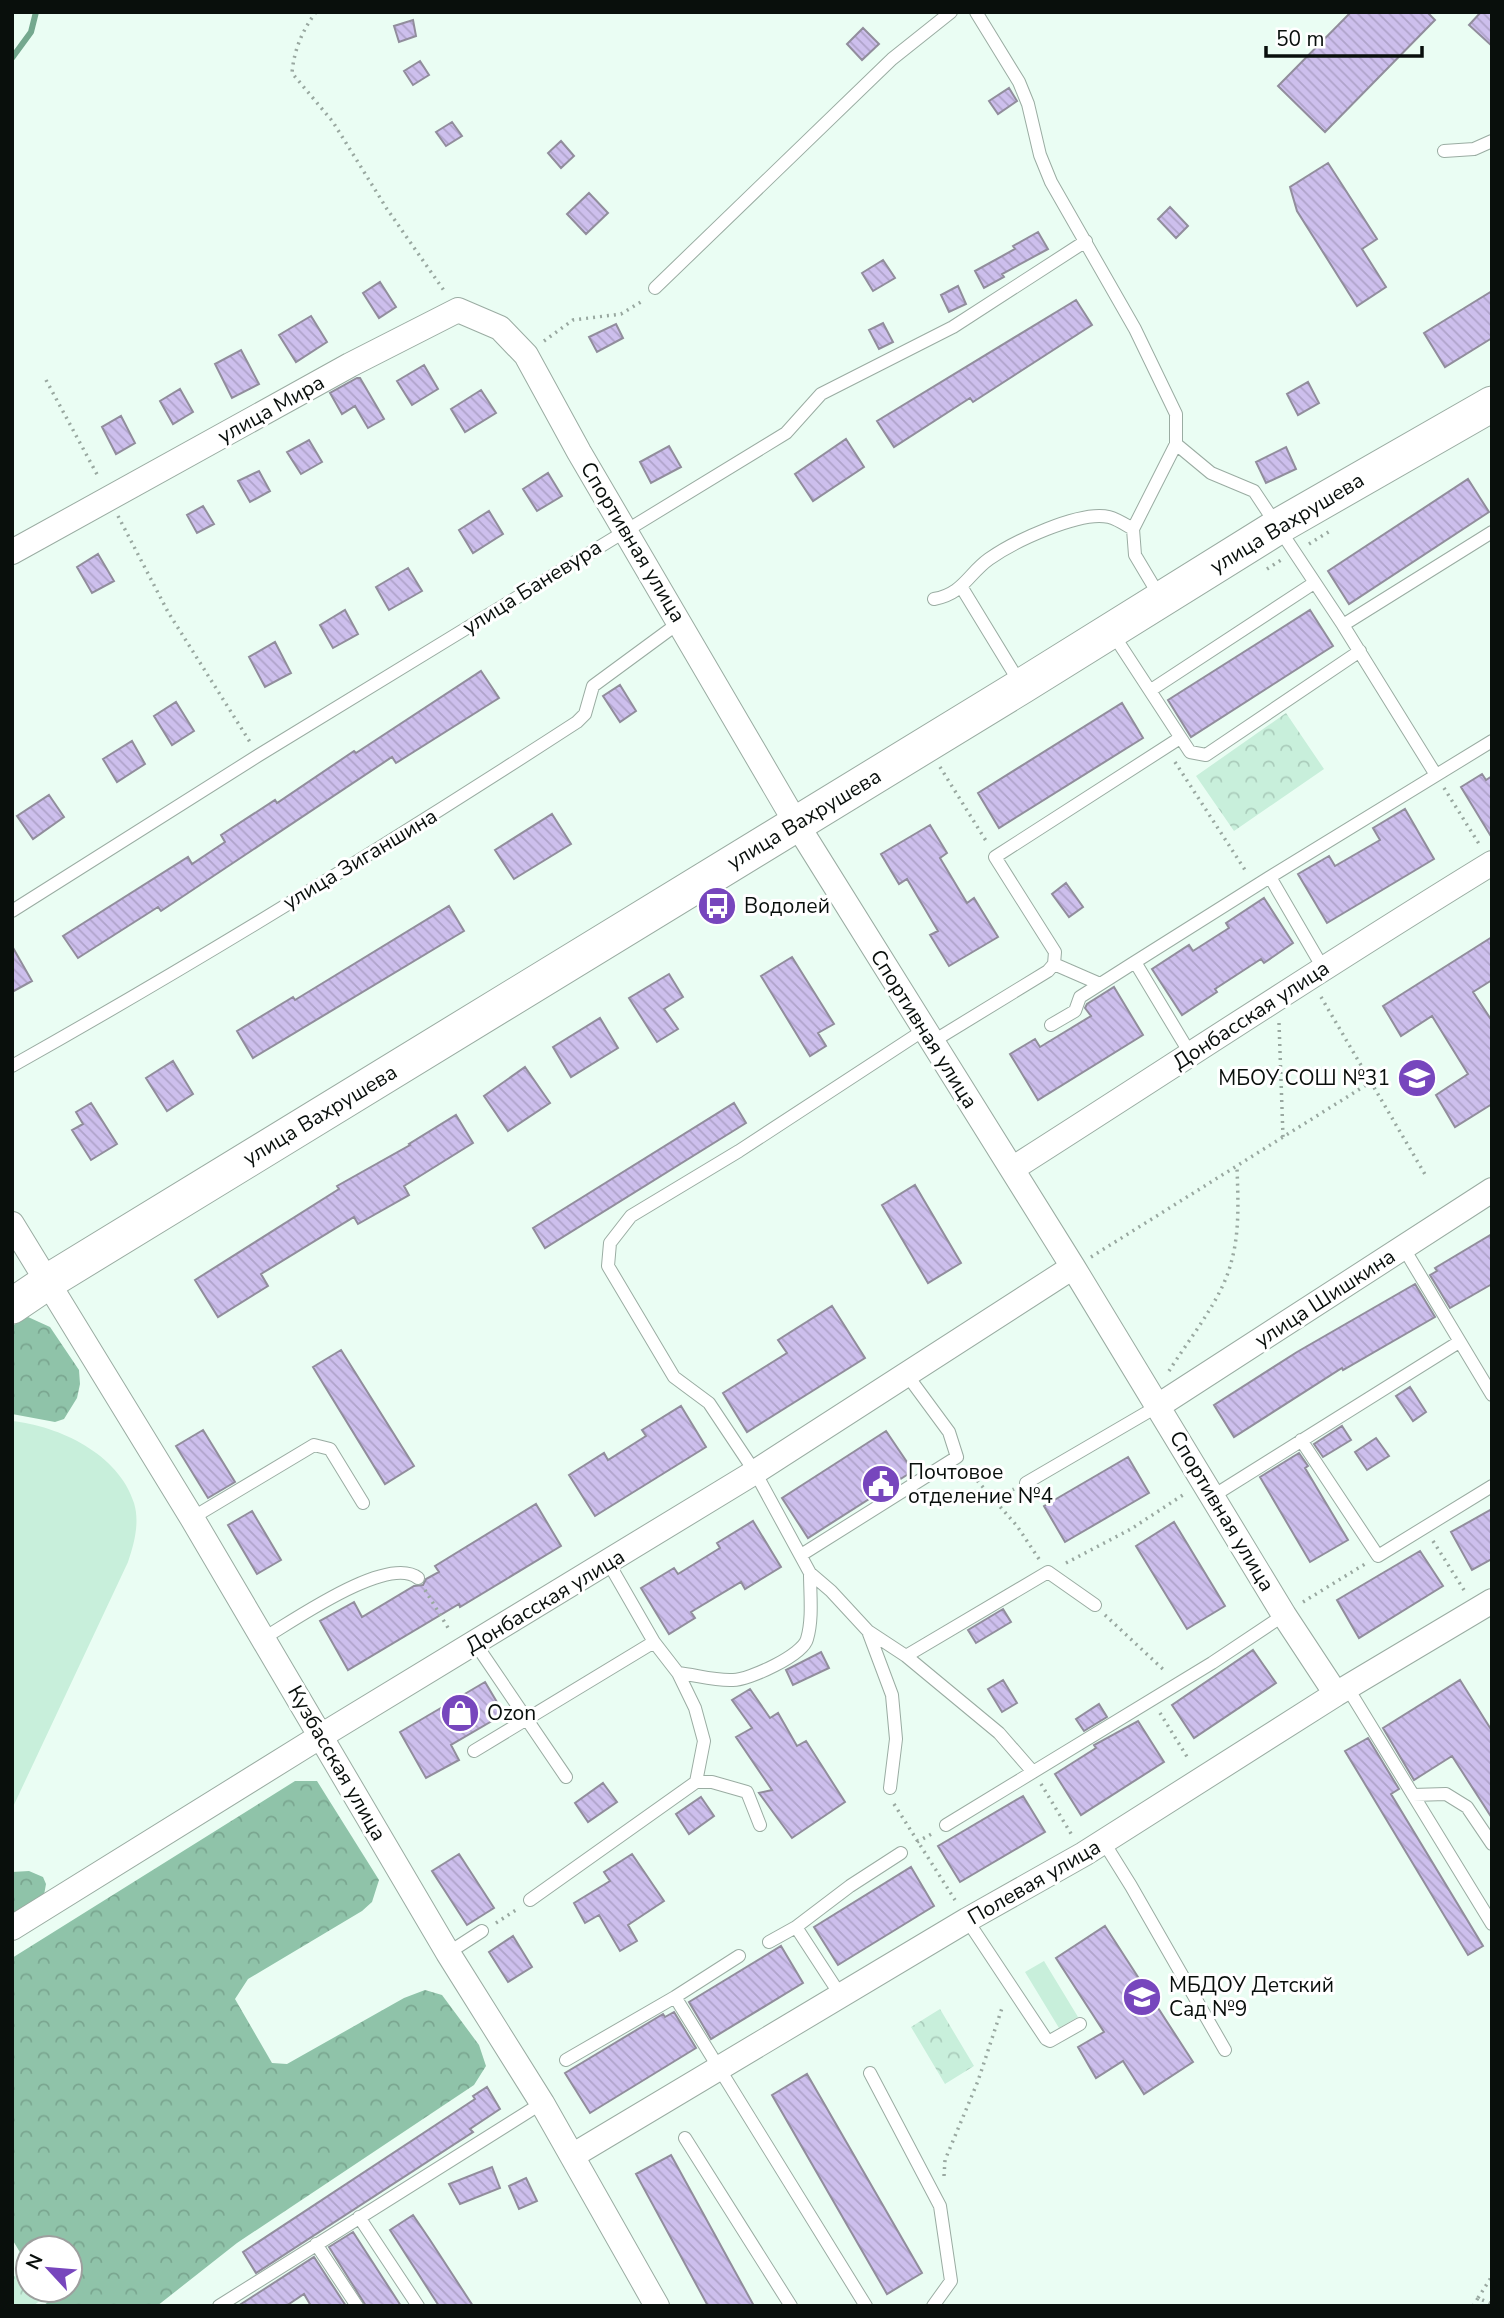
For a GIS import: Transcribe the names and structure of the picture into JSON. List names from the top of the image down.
{
  "streets": {
    "main road": ["улица Вахрушева"],
    "street": [
      "улица Мира",
      "Спортивная улица",
      "Донбасская улица",
      "улица Шишкина",
      "Кузбасская улица",
      "Полевая улица"
    ],
    "lane": ["улица Баневура", "улица Зиганшина"]
  },
  "crossings": [
    ["улица Вахрушева", "Спортивная улица"],
    ["улица Вахрушева", "Кузбасская улица"],
    ["Спортивная улица", "улица Баневура"],
    ["Спортивная улица", "улица Зиганшина"],
    ["Спортивная улица", "Донбасская улица"],
    ["Спортивная улица", "улица Шишкина"],
    ["Спортивная улица", "Полевая улица"],
    ["Донбасская улица", "Кузбасская улица"],
    ["Кузбасская улица", "Полевая улица"]
  ],
  "places": {
    "bus stop": ["Водолей"],
    "school or university": ["МБОУ СОШ №31", "МБДОУ Детский Сад №9"],
    "public building": ["Почтовое отделение №4"],
    "shop": ["Ozon"]
  },
  "scale_bar": "50 m",
  "north": "top left"
}
